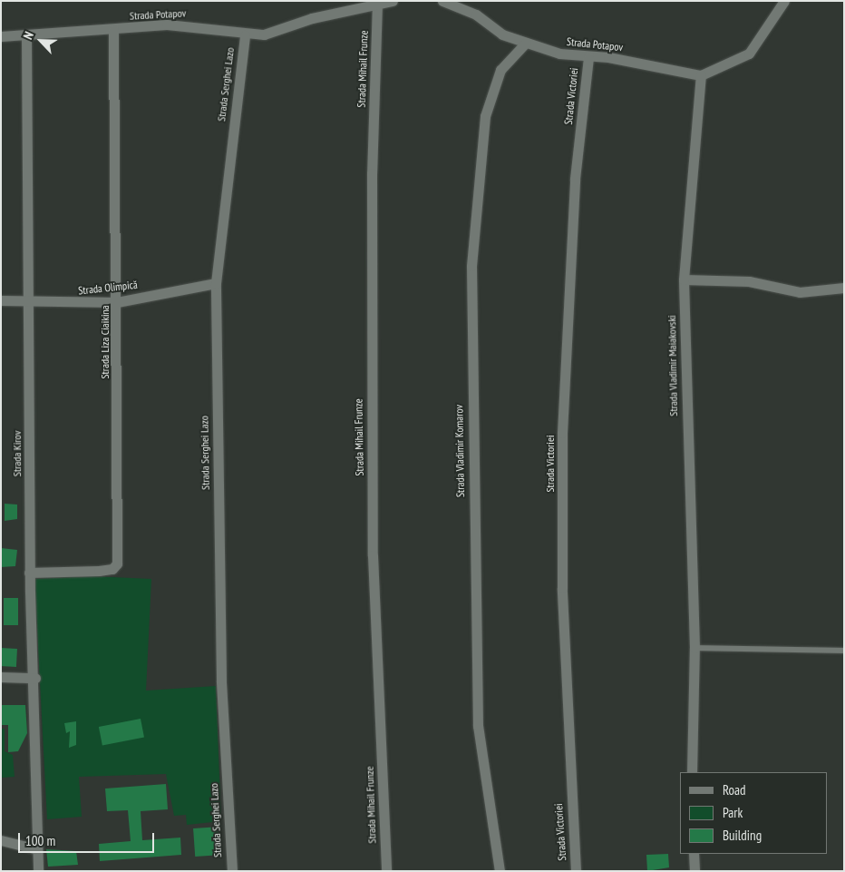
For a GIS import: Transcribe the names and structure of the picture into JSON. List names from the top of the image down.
{
  "streets": {
    "street": [
      "Strada Potapov",
      "Strada Mihail Frunze",
      "Strada Serghei Lazo",
      "Strada Victoriei",
      "Strada Olimpică",
      "Strada Liza Ciaikina",
      "Strada Vladimir Maiakovski",
      "Strada Vladimir Komarov",
      "Strada Kirov"
    ]
  },
  "crossings": [
    ["Strada Potapov", "Strada Mihail Frunze"],
    ["Strada Potapov", "Strada Serghei Lazo"],
    ["Strada Potapov", "Strada Victoriei"],
    ["Strada Potapov", "Strada Liza Ciaikina"],
    ["Strada Potapov", "Strada Vladimir Maiakovski"],
    ["Strada Potapov", "Strada Vladimir Komarov"],
    ["Strada Potapov", "Strada Kirov"],
    ["Strada Serghei Lazo", "Strada Olimpică"],
    ["Strada Olimpică", "Strada Liza Ciaikina"],
    ["Strada Olimpică", "Strada Kirov"],
    ["Strada Liza Ciaikina", "Strada Kirov"]
  ],
  "legend": ["Road", "Park", "Building"],
  "scale_bar": "100 m",
  "north": "top left"
}
